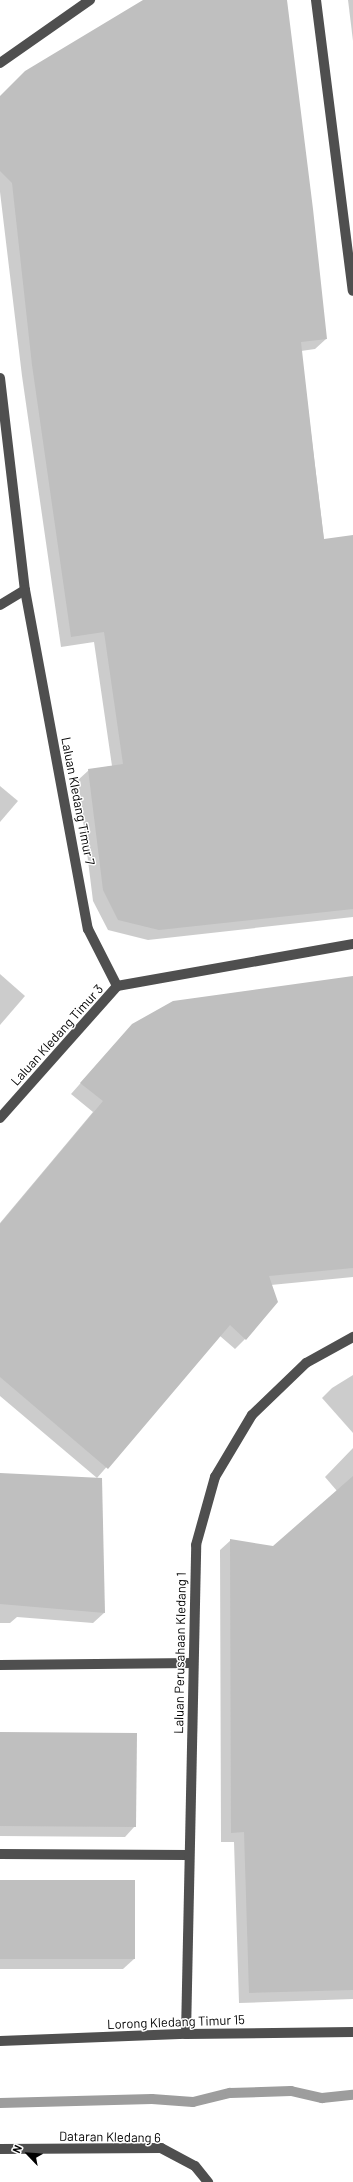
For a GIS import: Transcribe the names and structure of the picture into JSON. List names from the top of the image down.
{
  "streets": {
    "street": [
      "Laluan Kledang Timur 7",
      "Laluan Kledang Timur 3",
      "Laluan Perusahaan Kledang 1",
      "Lorong Kledang Timur 15",
      "Dataran Kledang 6"
    ]
  },
  "crossings": [
    ["Laluan Kledang Timur 7", "Laluan Kledang Timur 3"],
    ["Laluan Perusahaan Kledang 1", "Lorong Kledang Timur 15"]
  ],
  "north": "top left"
}
